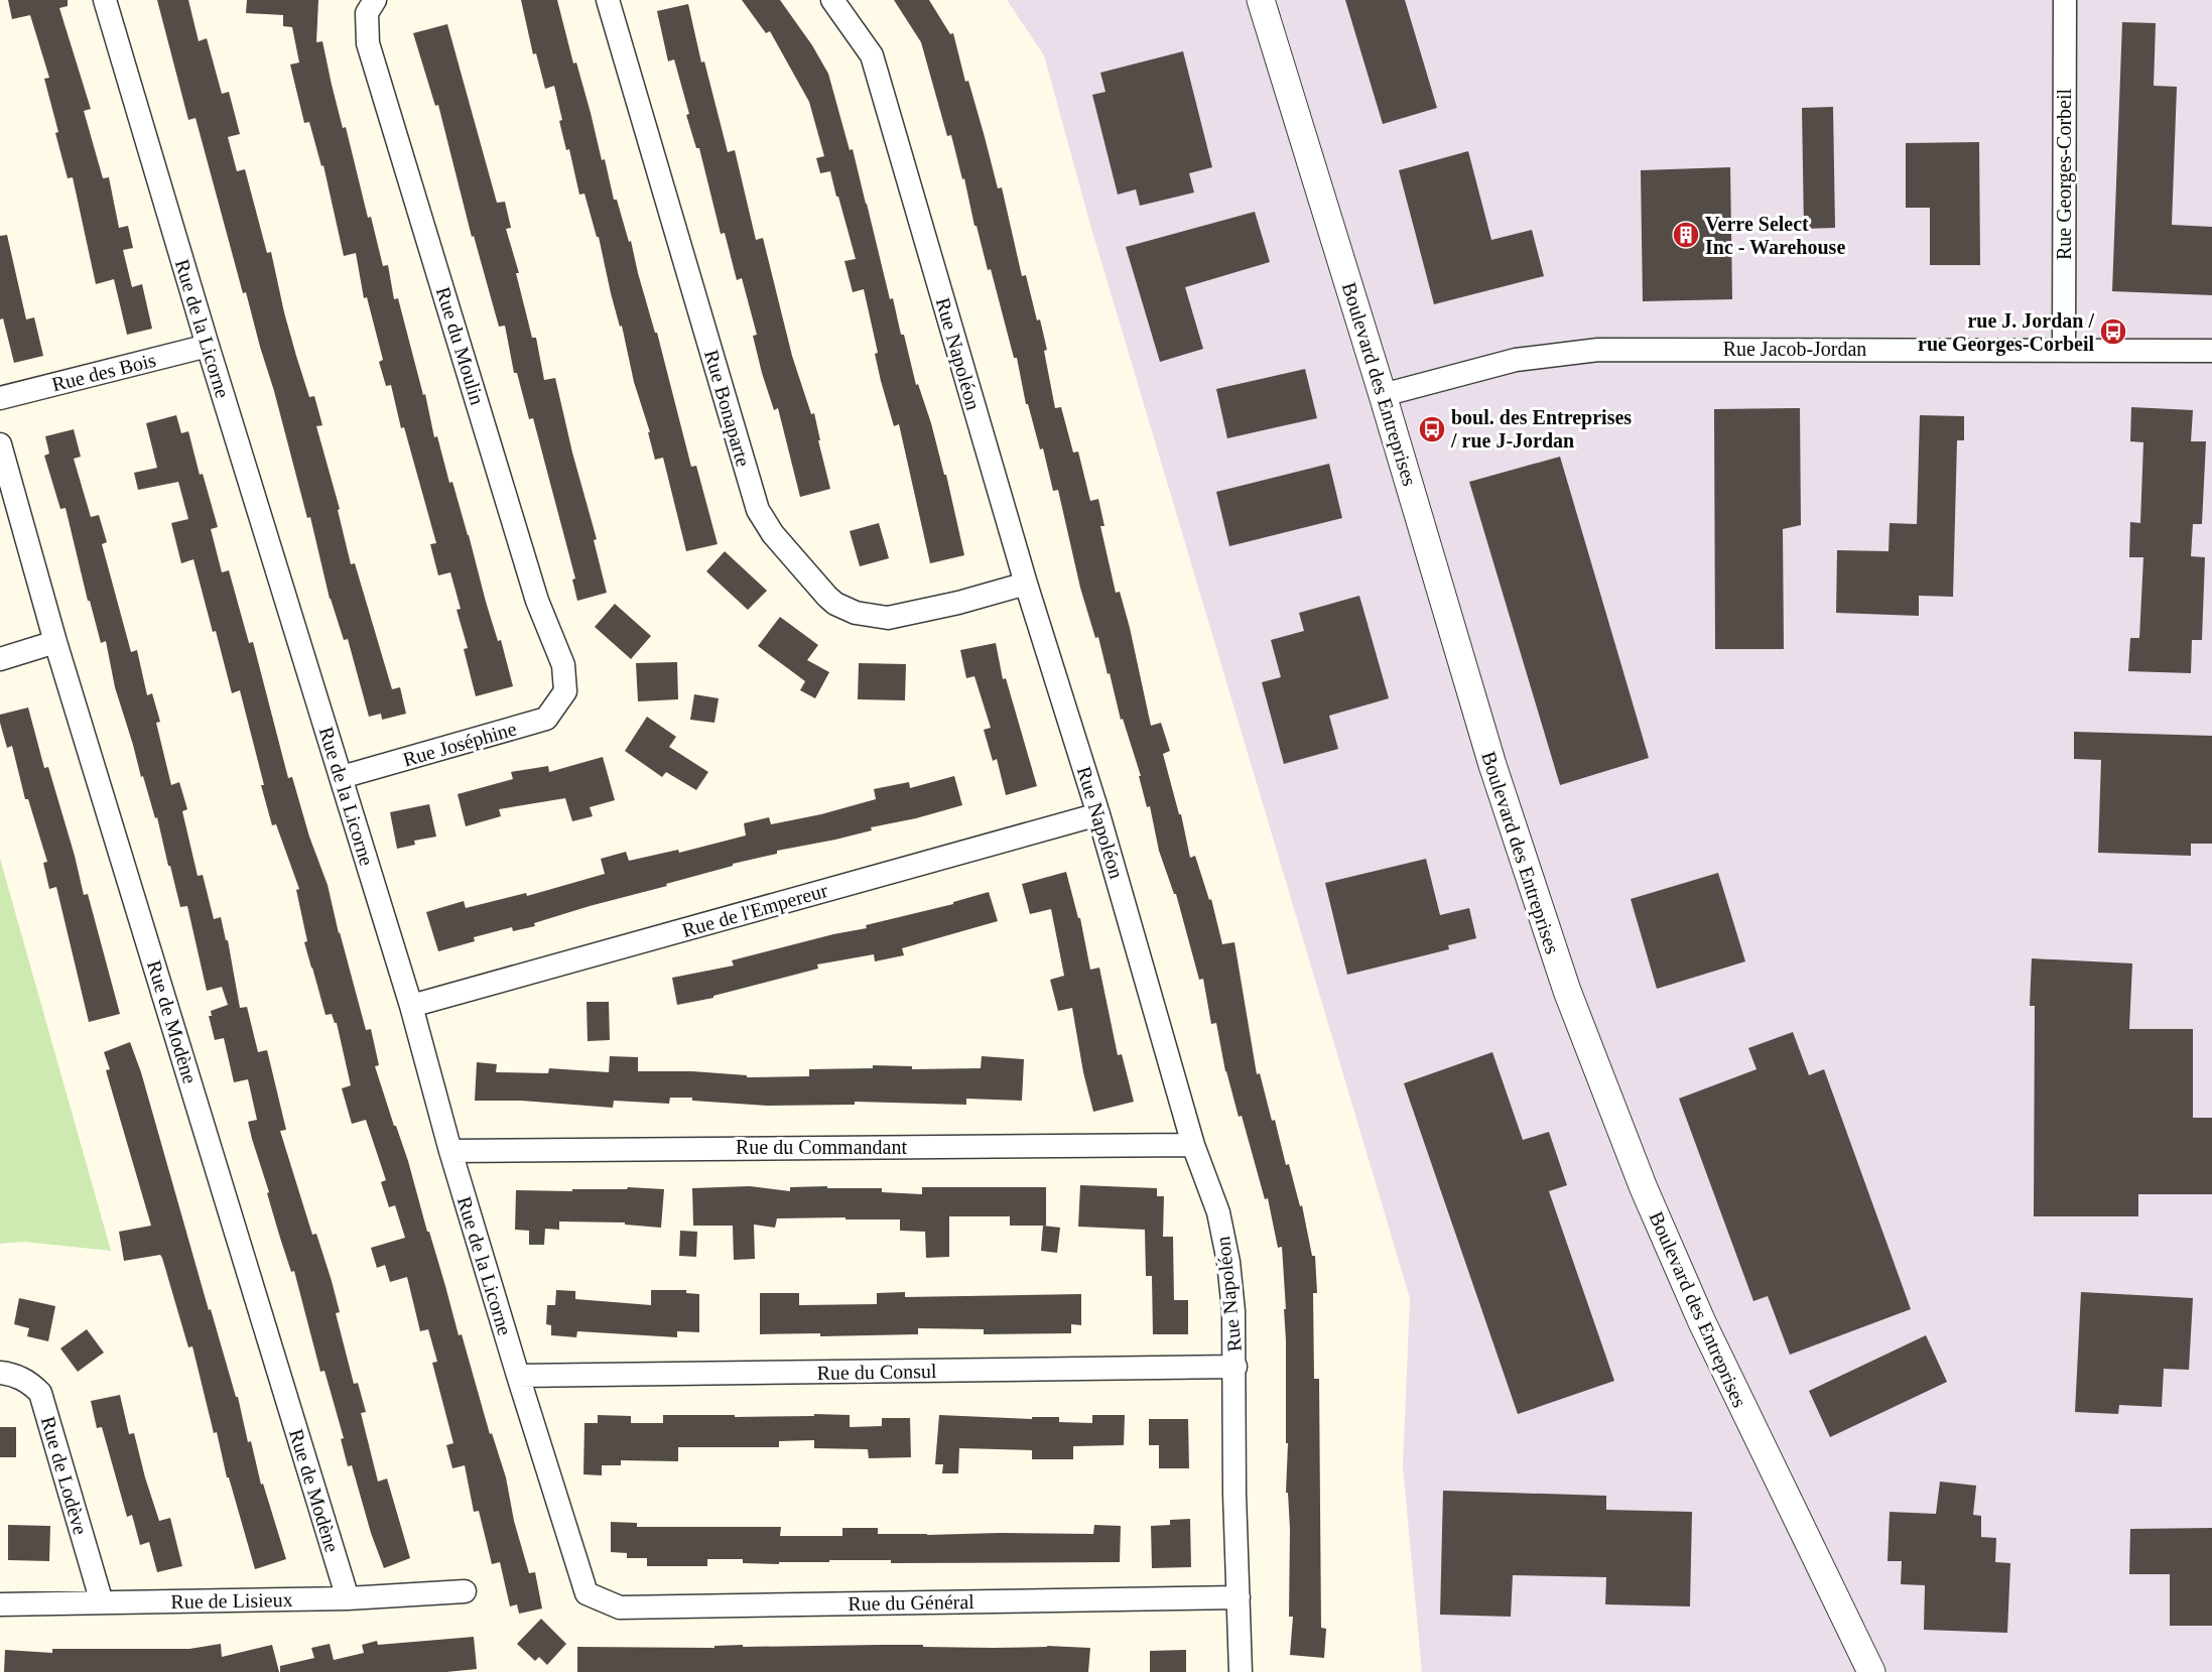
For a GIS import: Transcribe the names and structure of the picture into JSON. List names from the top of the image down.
{
  "streets": {
    "street": [
      "Rue Georges-Corbeil",
      "Rue de la Licorne",
      "Rue du Moulin",
      "Rue Jacob-Jordan",
      "Rue Napoléon",
      "Rue des Bois",
      "Boulevard des Entreprises",
      "Rue Bonaparte",
      "Rue Joséphine",
      "Rue de l'Empereur",
      "Rue de Modène",
      "Rue du Commandant",
      "Rue du Consul",
      "Rue de Lodève",
      "Rue de Lisieux",
      "Rue du Général"
    ]
  },
  "crossings": [
    ["Rue Georges-Corbeil", "Rue Jacob-Jordan"],
    ["Rue de la Licorne", "Rue des Bois"],
    ["Rue de la Licorne", "Rue Joséphine"],
    ["Rue de la Licorne", "Rue de l'Empereur"],
    ["Rue de la Licorne", "Rue du Commandant"],
    ["Rue de la Licorne", "Rue du Consul"],
    ["Rue de la Licorne", "Rue du Général"],
    ["Rue du Moulin", "Rue Joséphine"],
    ["Rue Jacob-Jordan", "Boulevard des Entreprises"],
    ["Rue Napoléon", "Rue Bonaparte"],
    ["Rue Napoléon", "Rue de l'Empereur"],
    ["Rue Napoléon", "Rue du Commandant"],
    ["Rue Napoléon", "Rue du Consul"],
    ["Rue Napoléon", "Rue du Général"],
    ["Rue de Modène", "Rue de Lisieux"],
    ["Rue de Lodève", "Rue de Lisieux"]
  ],
  "places": {
    "building": ["Verre Select Inc - Warehouse"],
    "bus stop": ["rue J. Jordan / rue Georges-Corbeil", "boul. des Entreprises / rue J-Jordan"]
  }
}
